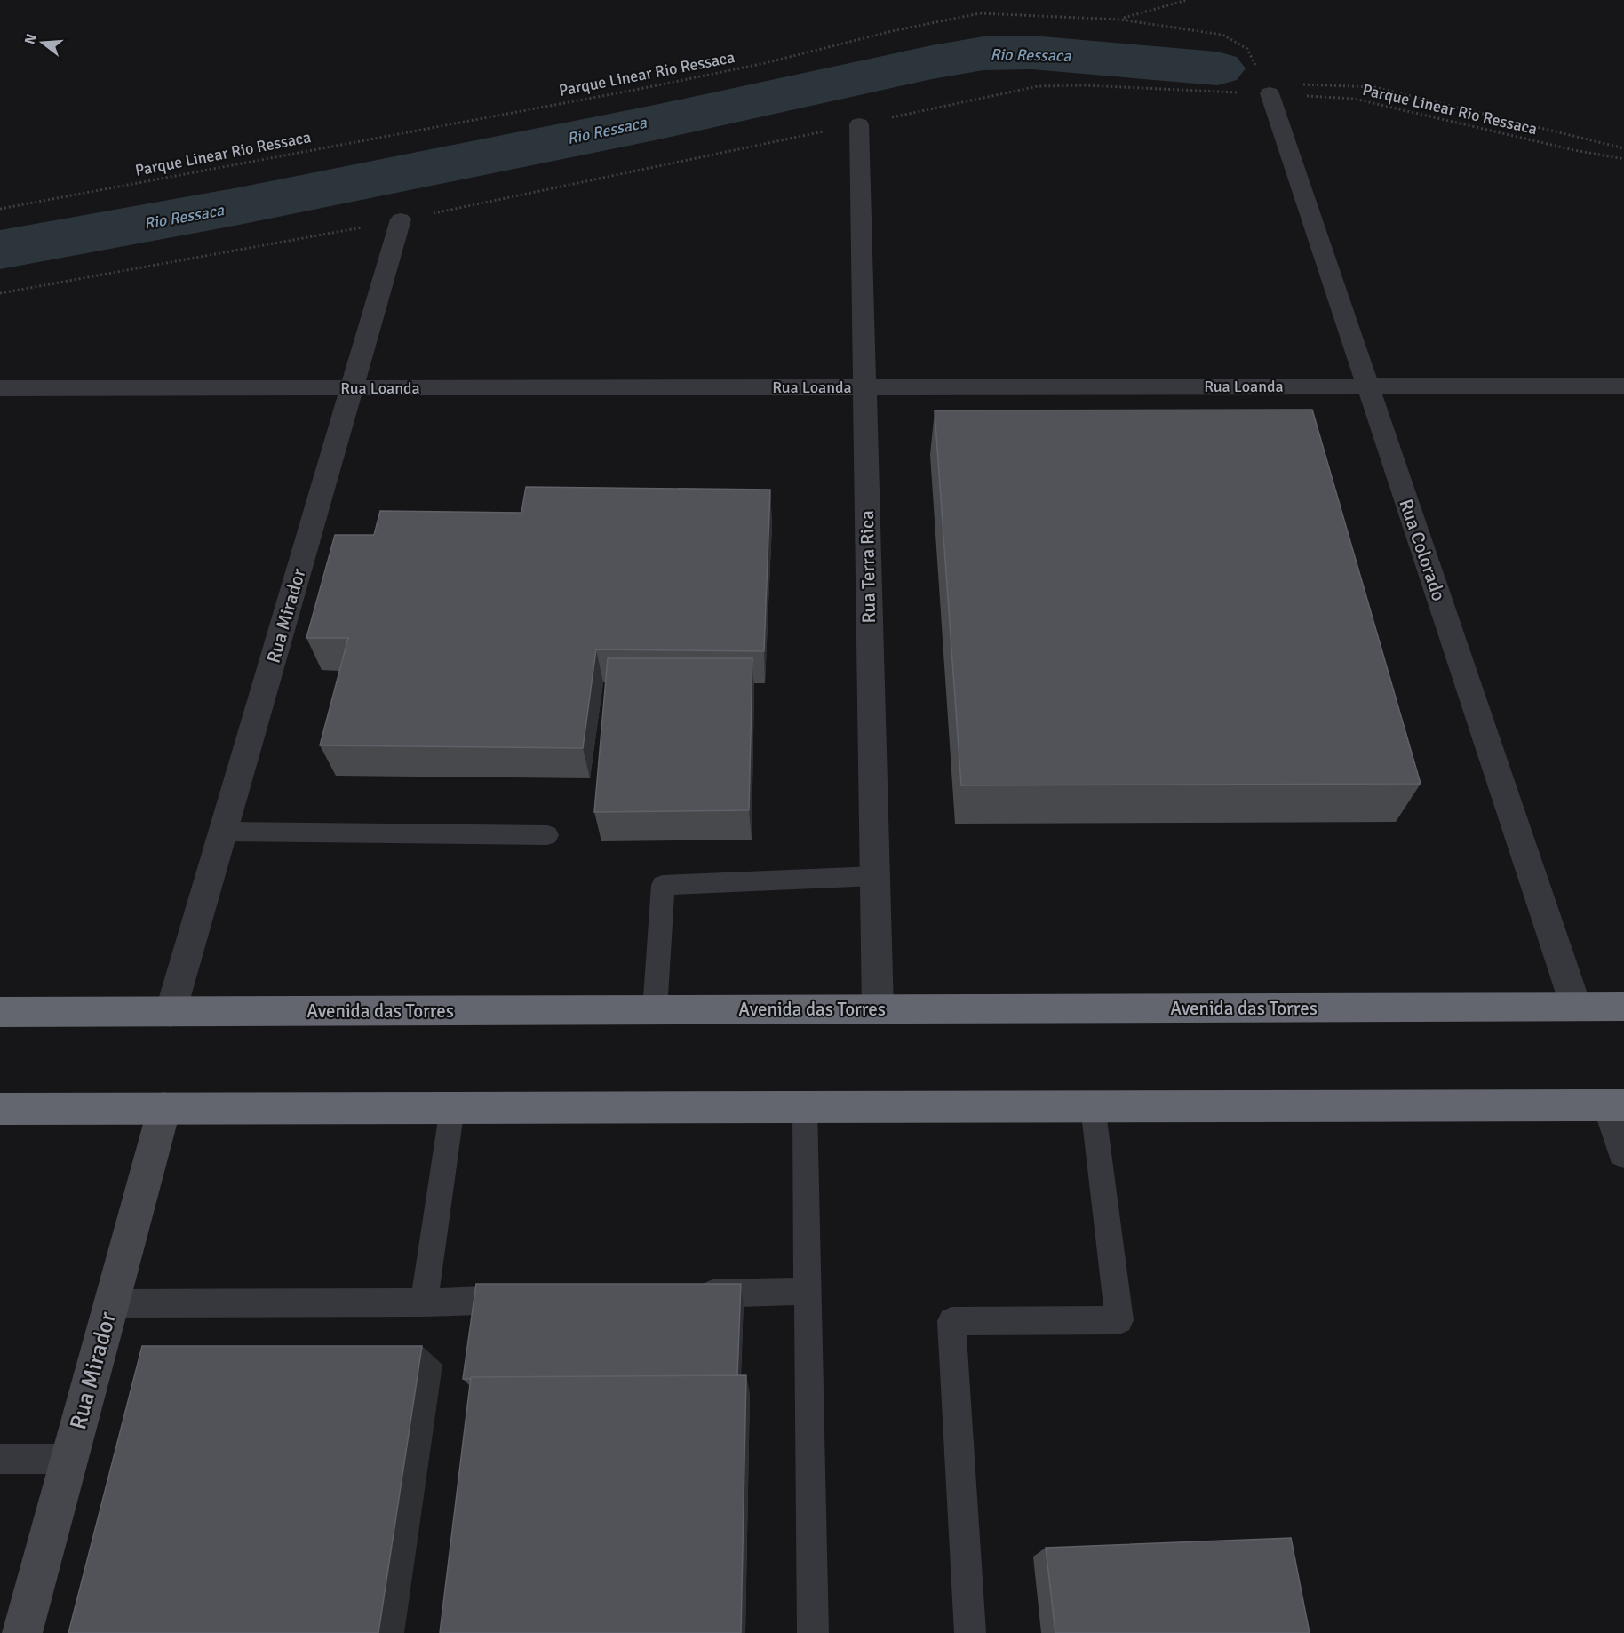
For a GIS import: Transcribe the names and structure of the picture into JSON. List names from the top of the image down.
{
  "streets": {
    "highway": ["Avenida das Torres"],
    "street": [
      "Rua Loanda",
      "Rua Colorado",
      "Rua Terra Rica",
      "Rua Mirador"
    ],
    "path": ["Parque Linear Rio Ressaca"]
  },
  "crossings": [
    ["Parque Linear Rio Ressaca", "Rua Colorado"],
    ["Parque Linear Rio Ressaca", "Rua Terra Rica"],
    ["Parque Linear Rio Ressaca", "Rua Mirador"],
    ["Rua Loanda", "Rua Colorado"],
    ["Rua Loanda", "Rua Terra Rica"],
    ["Rua Loanda", "Rua Mirador"],
    ["Rua Colorado", "Avenida das Torres"],
    ["Rua Terra Rica", "Avenida das Torres"],
    ["Rua Mirador", "Avenida das Torres"]
  ],
  "water": ["Rio Ressaca"],
  "north": "left"
}
